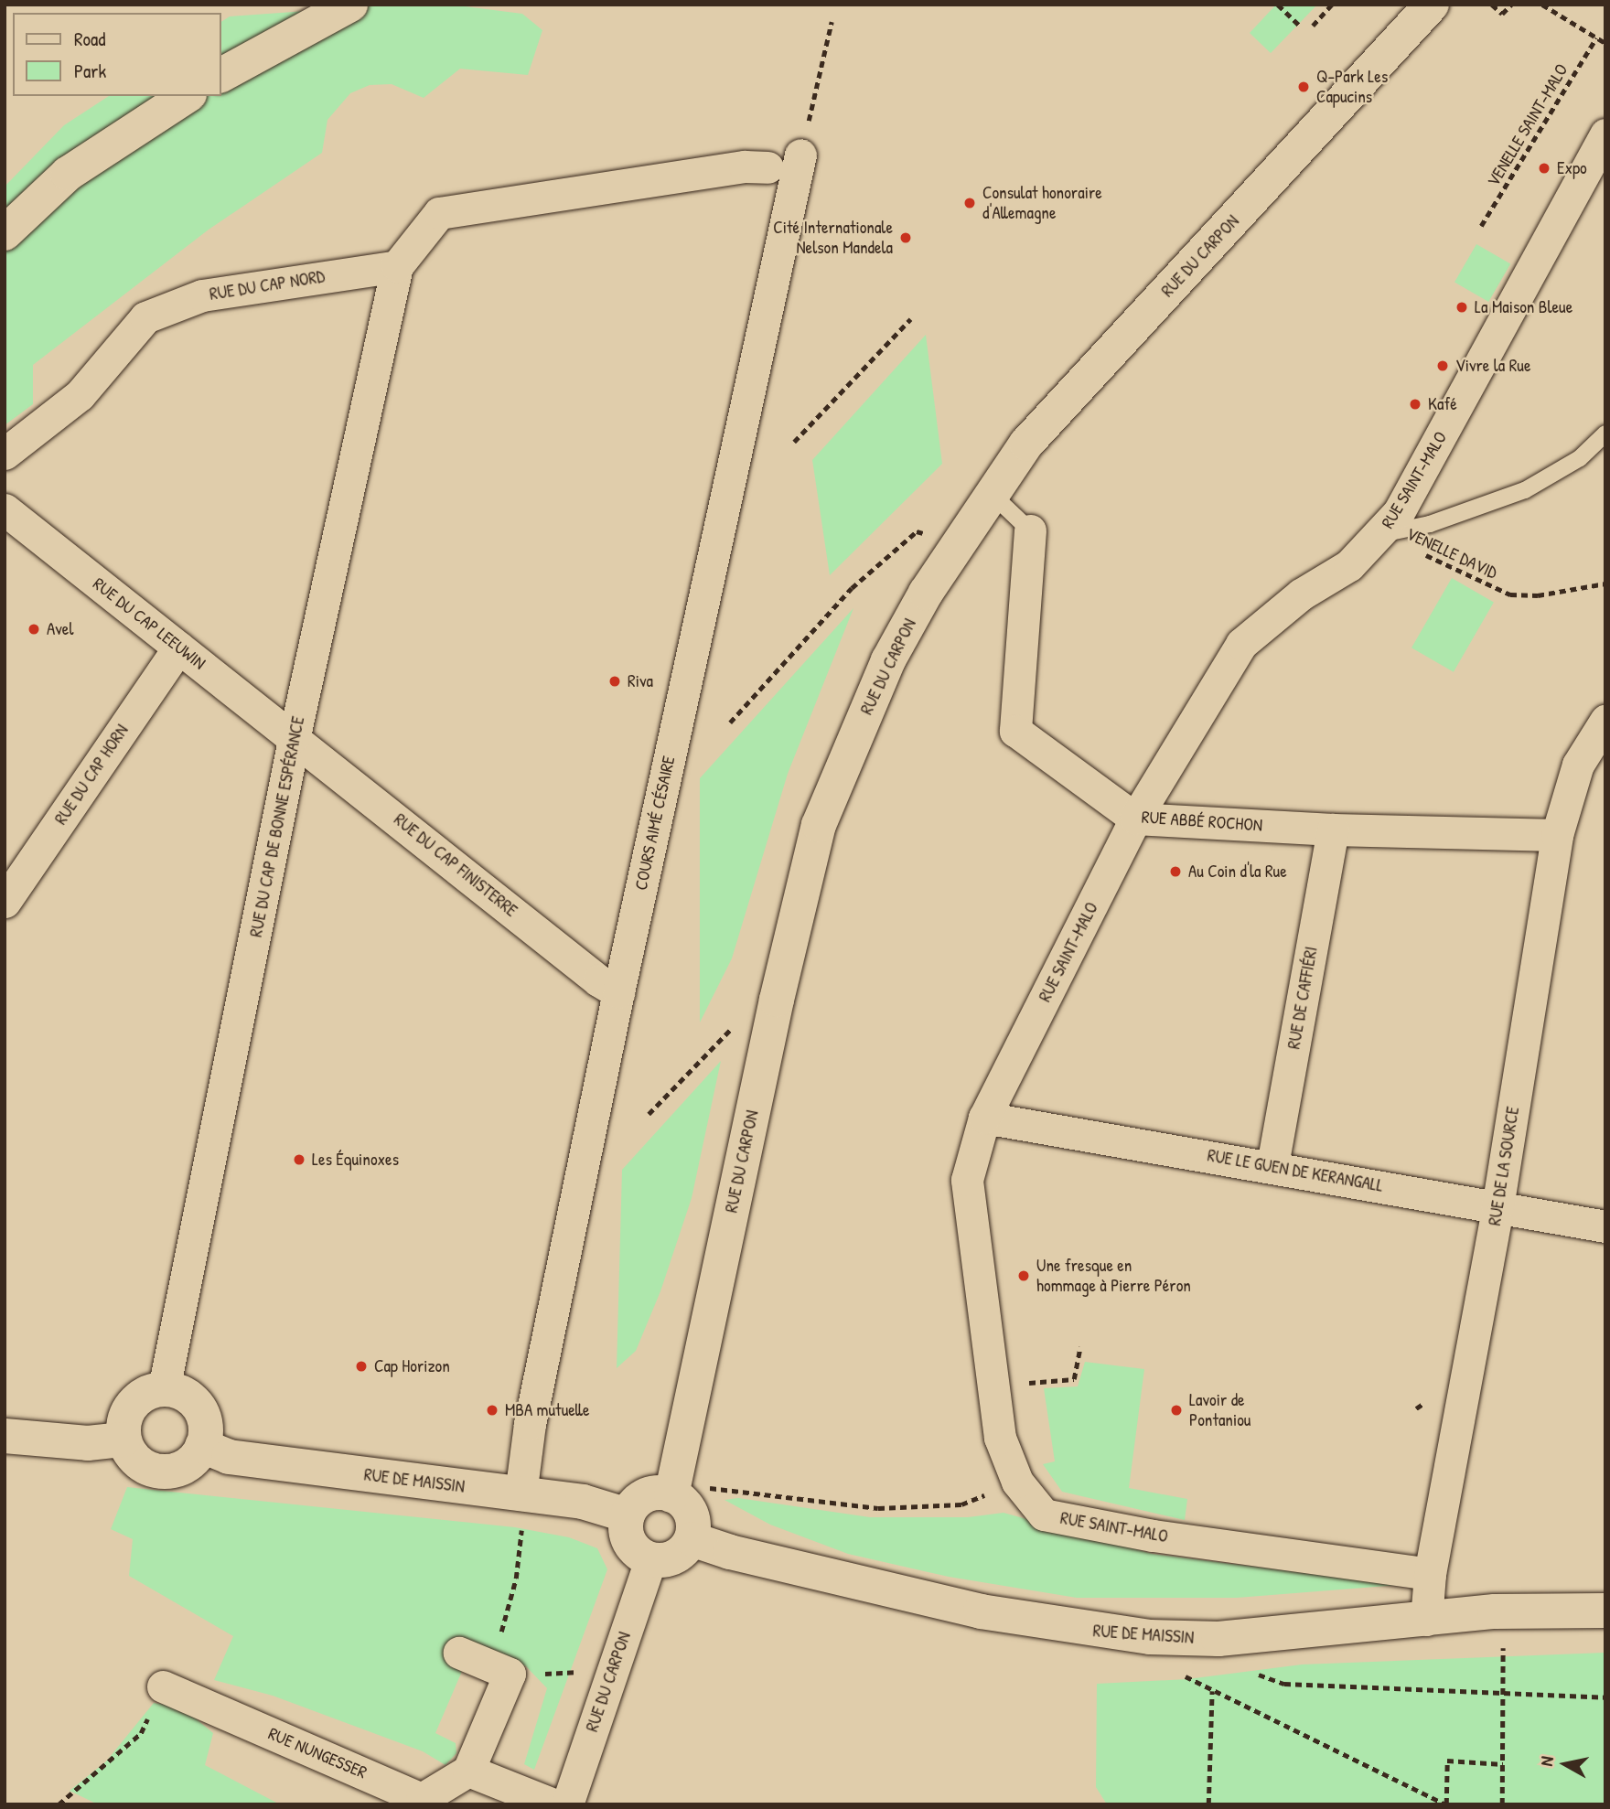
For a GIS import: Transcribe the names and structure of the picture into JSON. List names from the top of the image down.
{
  "streets": {
    "street": [
      "RUE DU CARPON",
      "RUE DU CAP NORD",
      "RUE SAINT-MALO",
      "RUE DU CAP LEEUWIN",
      "RUE DU CAP HORN",
      "RUE ABBÉ ROCHON",
      "COURS AIMÉ CÉSAIRE",
      "RUE DU CAP DE BONNE ESPÉRANCE",
      "RUE DU CAP FINISTERRE",
      "RUE DE CAFFIÉRI",
      "RUE DE LA SOURCE",
      "RUE LE GUEN DE KERANGALL",
      "RUE DE MAISSIN",
      "RUE NUNGESSER"
    ],
    "path": ["VENELLE SAINT-MALO", "VENELLE DAVID"]
  },
  "crossings": [
    ["RUE DU CARPON", "RUE ABBÉ ROCHON"],
    ["RUE DU CARPON", "RUE DE MAISSIN"],
    ["RUE DU CAP NORD", "RUE DU CAP DE BONNE ESPÉRANCE"],
    ["RUE SAINT-MALO", "VENELLE DAVID"],
    ["RUE SAINT-MALO", "RUE ABBÉ ROCHON"],
    ["RUE SAINT-MALO", "RUE DE LA SOURCE"],
    ["RUE SAINT-MALO", "RUE LE GUEN DE KERANGALL"],
    ["RUE DU CAP LEEUWIN", "RUE DU CAP HORN"],
    ["RUE DU CAP LEEUWIN", "RUE DU CAP DE BONNE ESPÉRANCE"],
    ["RUE DU CAP LEEUWIN", "RUE DU CAP FINISTERRE"],
    ["RUE ABBÉ ROCHON", "RUE DE CAFFIÉRI"],
    ["RUE ABBÉ ROCHON", "RUE DE LA SOURCE"],
    ["COURS AIMÉ CÉSAIRE", "RUE DU CAP FINISTERRE"],
    ["COURS AIMÉ CÉSAIRE", "RUE DE MAISSIN"],
    ["RUE DU CAP DE BONNE ESPÉRANCE", "RUE DU CAP FINISTERRE"],
    ["RUE DU CAP DE BONNE ESPÉRANCE", "RUE DE MAISSIN"],
    ["RUE DE CAFFIÉRI", "RUE LE GUEN DE KERANGALL"],
    ["RUE DE LA SOURCE", "RUE LE GUEN DE KERANGALL"],
    ["RUE DE LA SOURCE", "RUE DE MAISSIN"]
  ],
  "places": [
    "Q-Park Les Capucins",
    "Expo",
    "Consulat honoraire d'Allemagne",
    "Cité Internationale Nelson Mandela",
    "La Maison Bleue",
    "Vivre la Rue",
    "Kafé",
    "Avel",
    "Riva",
    "Au Coin d'la Rue",
    "Les Équinoxes",
    "Une fresque en hommage à Pierre Péron",
    "Cap Horizon",
    "MBA mutuelle",
    "Lavoir de Pontaniou"
  ],
  "legend": ["Road", "Park"],
  "north": "left"
}
